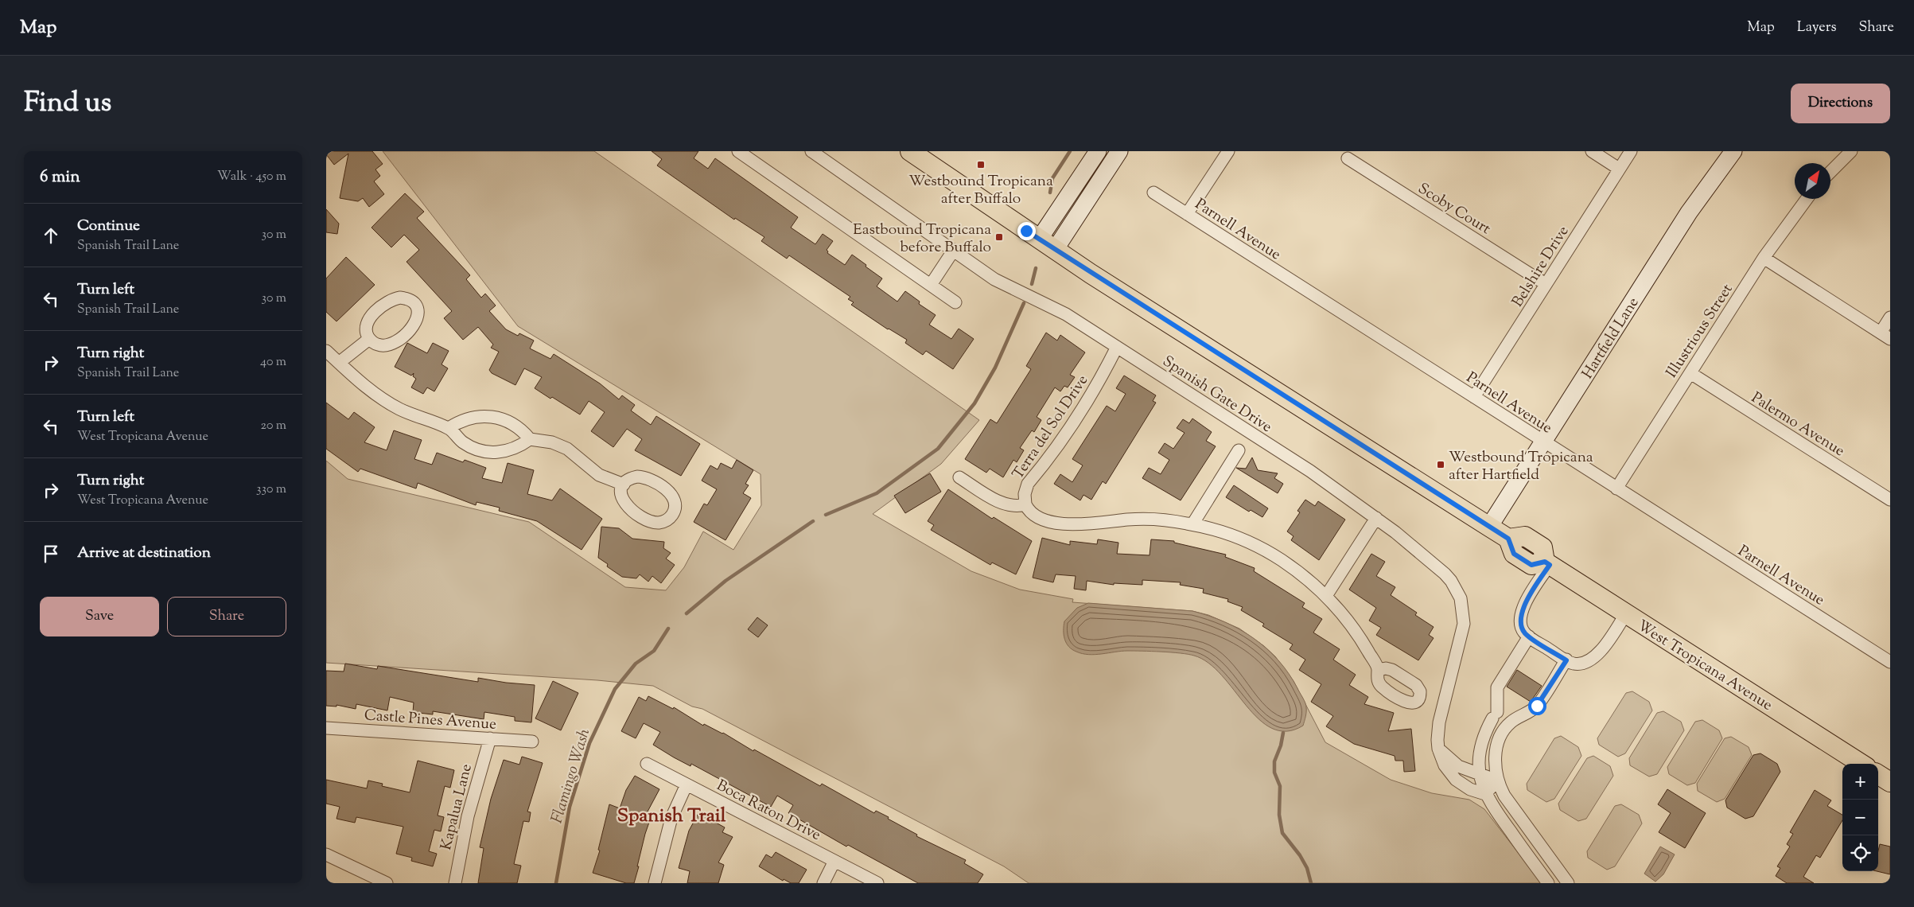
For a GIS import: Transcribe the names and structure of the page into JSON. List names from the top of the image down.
{
  "streets": {
    "main road": ["West Tropicana Avenue"],
    "street": [
      "Scoby Court",
      "Parnell Avenue",
      "Belshire Drive",
      "Illustrious Street",
      "Hartfield Lane",
      "Spanish Gate Drive",
      "Palermo Avenue",
      "Terra del Sol Drive",
      "Castle Pines Avenue",
      "Kapalua Lane",
      "Boca Raton Drive"
    ]
  },
  "crossings": [
    ["Scoby Court", "Belshire Drive"],
    ["Parnell Avenue", "Belshire Drive"],
    ["Parnell Avenue", "Illustrious Street"],
    ["Parnell Avenue", "Hartfield Lane"],
    ["Illustrious Street", "Palermo Avenue"],
    ["Spanish Gate Drive", "Terra del Sol Drive"],
    ["Castle Pines Avenue", "Kapalua Lane"]
  ],
  "districts": ["Spanish Trail"],
  "water": ["Flamingo Wash"],
  "places": {
    "transit": ["Westbound Tropicana after Buffalo", "Eastbound Tropicana before Buffalo", "Westbound Tropicana after Hartfield"]
  },
  "north": "top right",
  "page": {
    "header": "Map",
    "nav": ["Map", "Layers", "Share"],
    "title": "Find us",
    "buttons": [
      "Directions",
      ["Save", "Share"]
    ],
    "heading": ["6 min", "Walk · 450 m"],
    "list": [
      ["Continue", "Spanish Trail Lane", "30 m"],
      ["Turn left", "Spanish Trail Lane", "30 m"],
      ["Turn right", "Spanish Trail Lane", "40 m"],
      ["Turn left", "West Tropicana Avenue", "20 m"],
      ["Turn right", "West Tropicana Avenue", "330 m"],
      "Arrive at destination"
    ],
    "map_buttons": ["+", "−"]
  }
}
